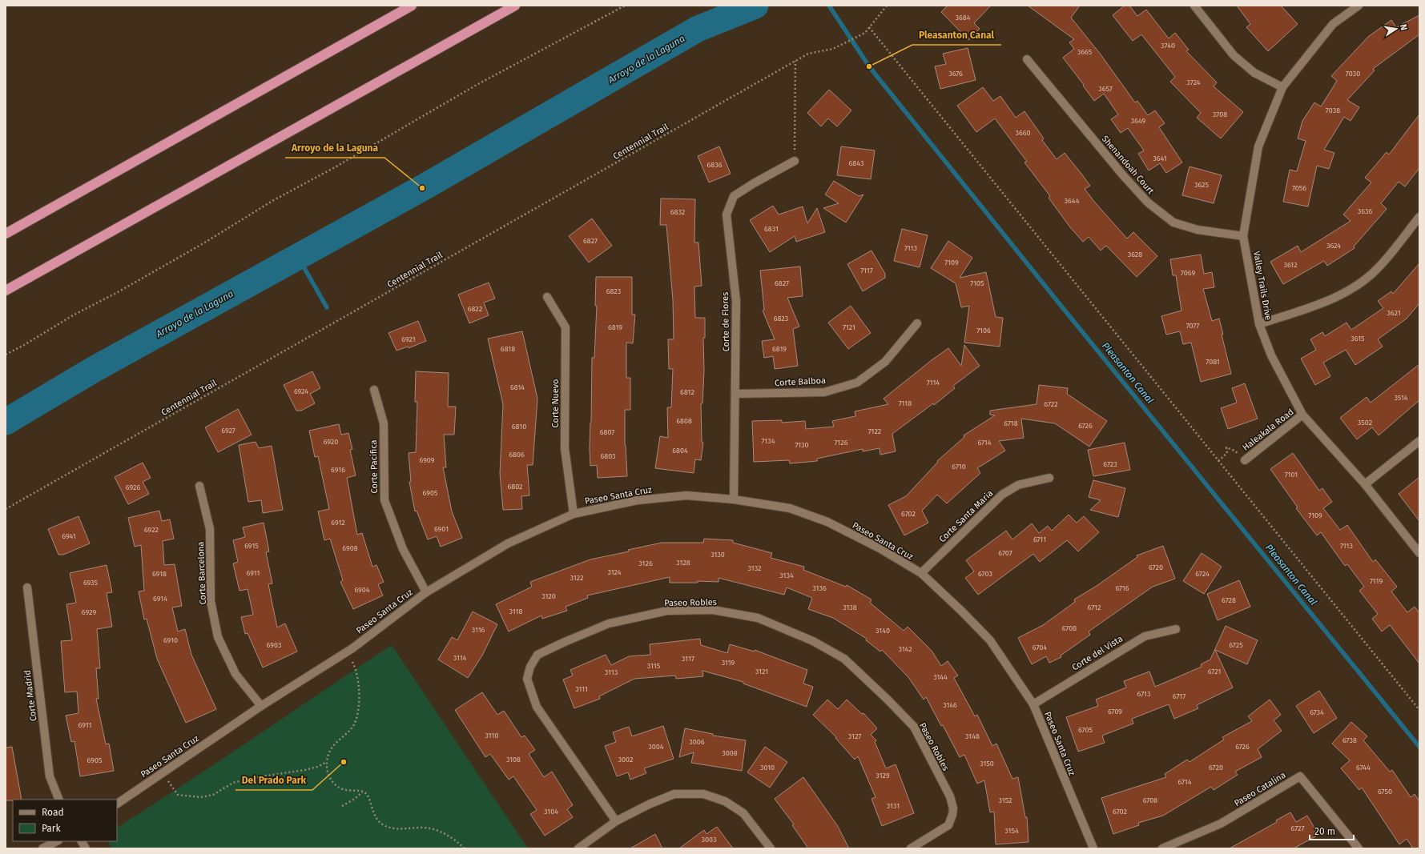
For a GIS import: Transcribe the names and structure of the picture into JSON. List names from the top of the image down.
{
  "streets": {
    "street": [
      "Shenandoah Court",
      "Valley Trails Drive",
      "Corte de Flores",
      "Corte Balboa",
      "Corte Nuevo",
      "Haleakala Road",
      "Corte Pacifica",
      "Paseo Santa Cruz",
      "Corte Santa Maria",
      "Corte Barcelona",
      "Paseo Robles",
      "Corte del Vista",
      "Corte Madrid",
      "Paseo Catalina"
    ],
    "path": ["Centennial Trail"]
  },
  "crossings": [
    ["Shenandoah Court", "Valley Trails Drive"],
    ["Valley Trails Drive", "Haleakala Road"],
    ["Corte de Flores", "Corte Balboa"],
    ["Corte de Flores", "Paseo Santa Cruz"],
    ["Corte Nuevo", "Paseo Santa Cruz"],
    ["Corte Pacifica", "Paseo Santa Cruz"],
    ["Paseo Santa Cruz", "Corte Santa Maria"],
    ["Paseo Santa Cruz", "Corte Barcelona"],
    ["Paseo Santa Cruz", "Corte del Vista"]
  ],
  "water": ["Arroyo de la Laguna", "Pleasanton Canal"],
  "places": ["Pleasanton Canal", "Arroyo de la Laguna", "Del Prado Park"],
  "house_numbers": [
    "3684",
    "3740",
    "3665",
    "3676",
    "7030",
    "3724",
    "3657",
    "7038",
    "3708",
    "3649",
    "3660",
    "3641",
    "6843",
    "6836",
    "3625",
    "7056",
    "3644",
    "3636",
    "6832",
    "6831",
    "6827",
    "3624",
    "7113",
    "3628",
    "7109",
    "3612",
    "7117",
    "7069",
    "6827",
    "7105",
    "6823",
    "6822",
    "3621",
    "6823",
    "7077",
    "6819",
    "7121",
    "7106",
    "3615",
    "6921",
    "6818",
    "6819",
    "7081",
    "7114",
    "6814",
    "6924",
    "6812",
    "3514",
    "7118",
    "6722",
    "6808",
    "3502",
    "6718",
    "6726",
    "6810",
    "6927",
    "7122",
    "6807",
    "7134",
    "6920",
    "7126",
    "6714",
    "7130",
    "6804",
    "6806",
    "6803",
    "6909",
    "6723",
    "6710",
    "6916",
    "7101",
    "6802",
    "6926",
    "6905",
    "6702",
    "7109",
    "6912",
    "6901",
    "6922",
    "6941",
    "6711",
    "6915",
    "7113",
    "6908",
    "6707",
    "3130",
    "3128",
    "3126",
    "6720",
    "3132",
    "3124",
    "6911",
    "6918",
    "6703",
    "6724",
    "3134",
    "3122",
    "7119",
    "6935",
    "3136",
    "6716",
    "6904",
    "3120",
    "6914",
    "6728",
    "3138",
    "6712",
    "3118",
    "6929",
    "6708",
    "3116",
    "3140",
    "6910",
    "6903",
    "6725",
    "6704",
    "3142",
    "3114",
    "3117",
    "3119",
    "3115",
    "3121",
    "6721",
    "3113",
    "3144",
    "3111",
    "6713",
    "6717",
    "3146",
    "6709",
    "6734",
    "6911",
    "6705",
    "3110",
    "3127",
    "3148",
    "6738",
    "3006",
    "3004",
    "6726",
    "3008",
    "3108",
    "3002",
    "6905",
    "3150",
    "3010",
    "6720",
    "6744",
    "3129",
    "6714",
    "6750",
    "3152",
    "6708",
    "3131",
    "3104",
    "6702",
    "6727",
    "3154",
    "3003"
  ],
  "legend": ["Road", "Park"],
  "scale_bar": "20 m",
  "north": "right"
}
